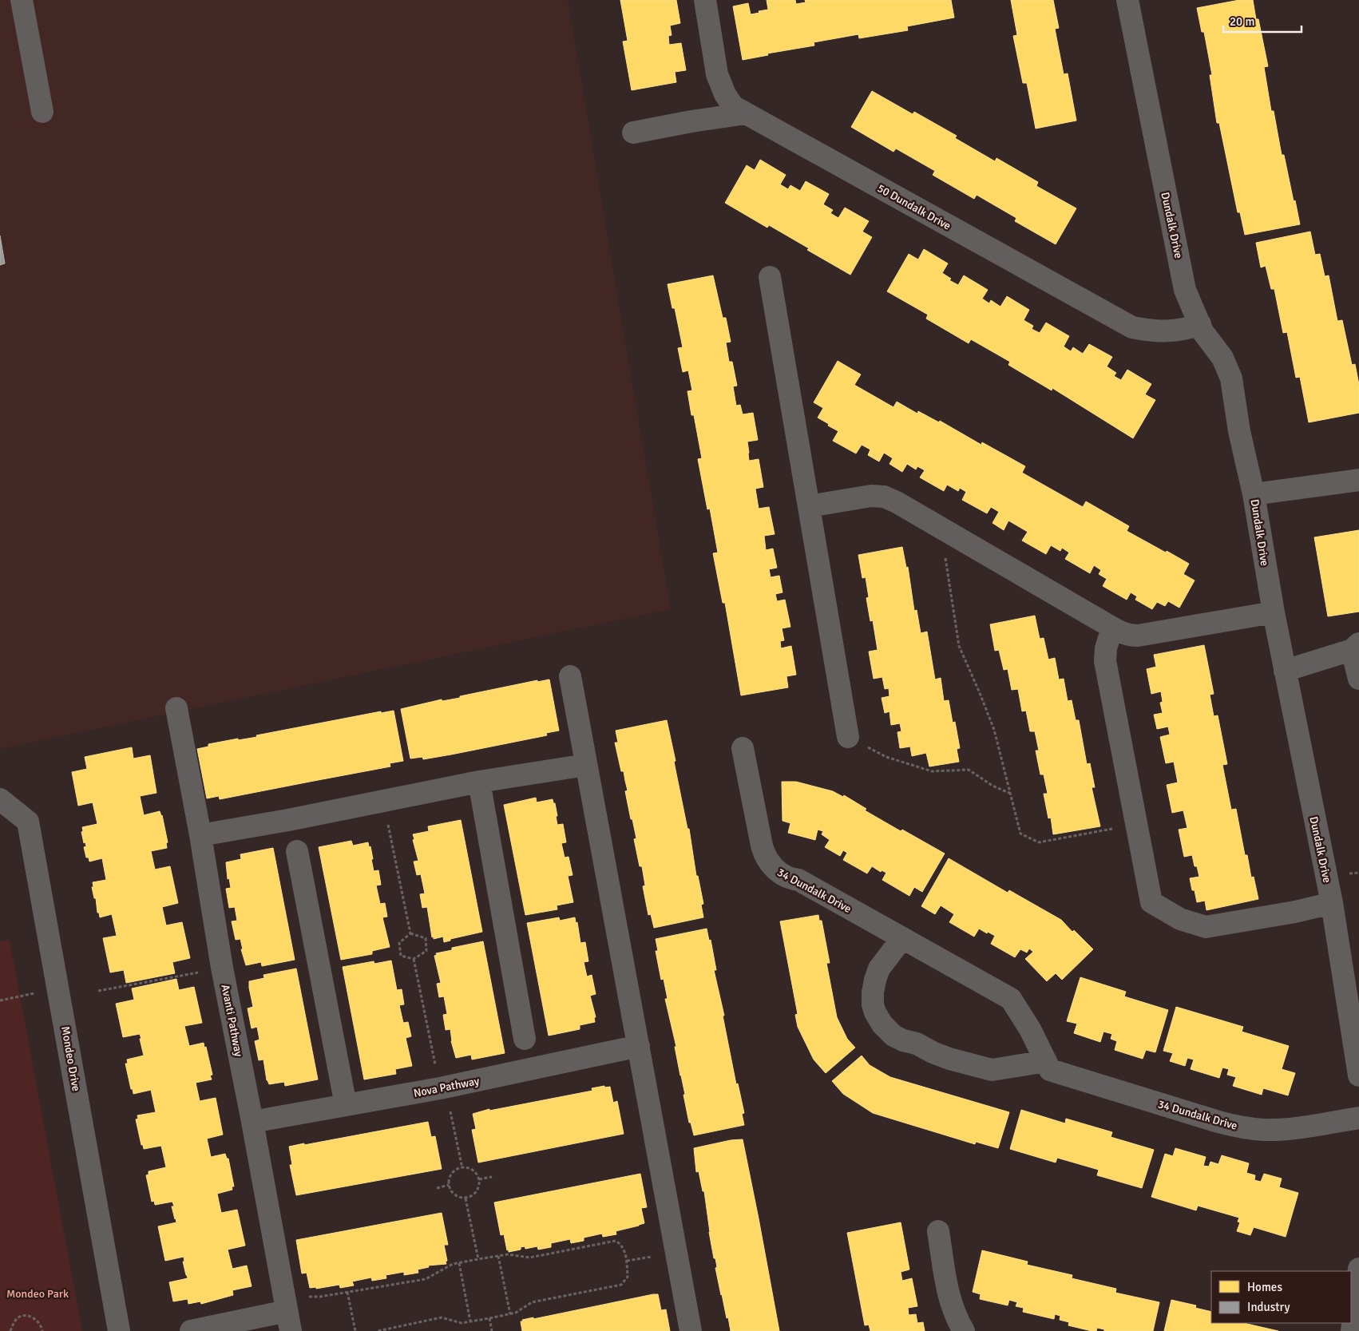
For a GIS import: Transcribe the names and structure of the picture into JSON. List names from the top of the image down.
{
  "streets": {
    "street": [
      "50 Dundalk Drive",
      "Dundalk Drive",
      "34 Dundalk Drive",
      "Avanti Pathway",
      "Mondeo Drive",
      "Nova Pathway"
    ]
  },
  "crossings": [
    ["50 Dundalk Drive", "Dundalk Drive"],
    ["Avanti Pathway", "Nova Pathway"]
  ],
  "parks": ["Mondeo Park"],
  "legend": ["Homes", "Industry"],
  "scale_bar": "20 m"
}
